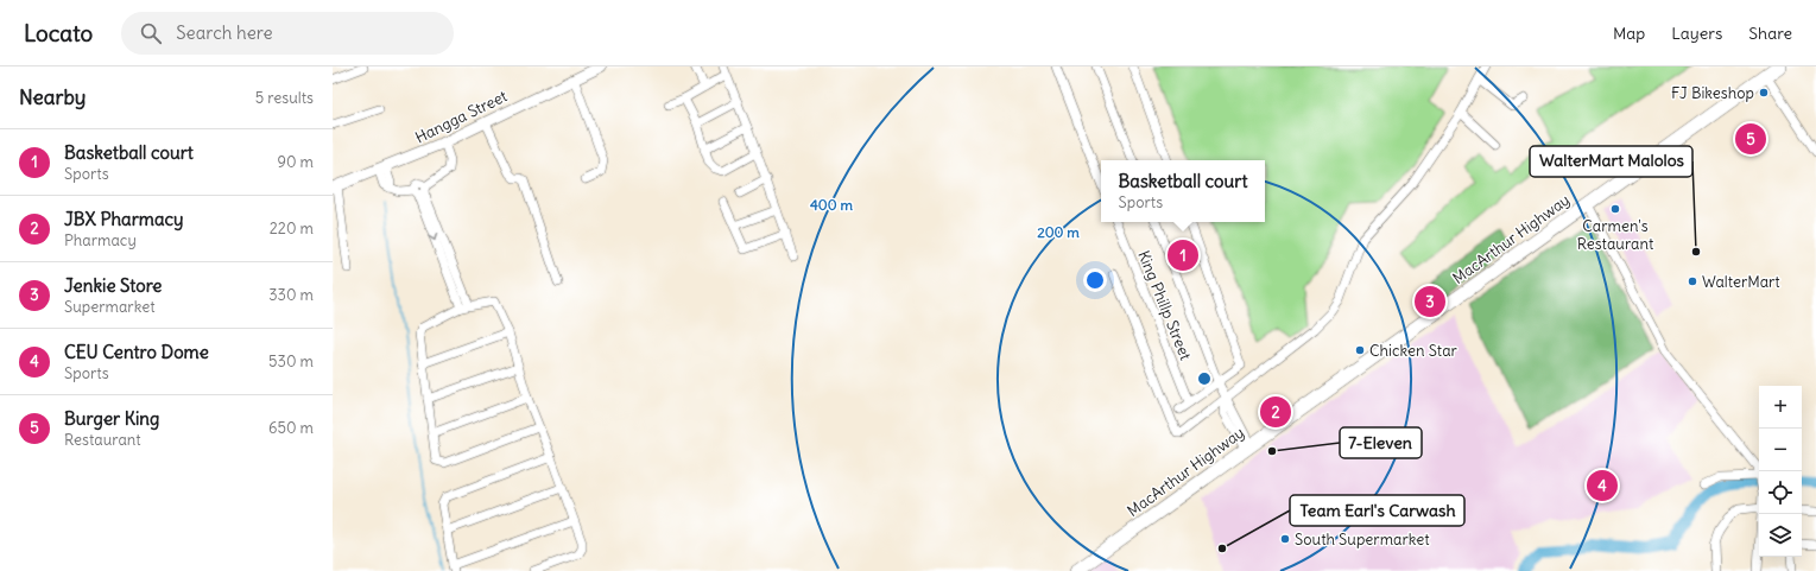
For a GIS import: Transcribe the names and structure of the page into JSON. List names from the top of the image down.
{
  "streets": {
    "highway": ["MacArthur Highway"],
    "street": ["Hangga Street", "King Phillp Street"]
  },
  "places": [
    "FJ Bikeshop",
    "Carmen's Restaurant",
    "WalterMart Malolos",
    "WalterMart",
    "Chicken Star",
    "7-Eleven",
    "South Supermarket",
    "Team Earl's Carwash"
  ],
  "page": {
    "header": "Locato",
    "search": "Search here",
    "nav": ["Map", "Layers", "Share"],
    "heading": ["Nearby", "5 results"],
    "pins": [
      "5",
      "1",
      "3",
      "2",
      "4"
    ],
    "list": [
      {
        "mark": "1",
        "name": "Basketball court",
        "note": "Sports",
        "value": "90 m"
      },
      {
        "mark": "2",
        "name": "JBX Pharmacy",
        "note": "Pharmacy",
        "value": "220 m"
      },
      {
        "mark": "3",
        "name": "Jenkie Store",
        "note": "Supermarket",
        "value": "330 m"
      },
      {
        "mark": "4",
        "name": "CEU Centro Dome",
        "note": "Sports",
        "value": "530 m"
      },
      {
        "mark": "5",
        "name": "Burger King",
        "note": "Restaurant",
        "value": "650 m"
      }
    ],
    "popup": ["Basketball court", "Sports"],
    "map_buttons": ["+", "−"]
  },
  "rings": ["400 m", "200 m"]
}
